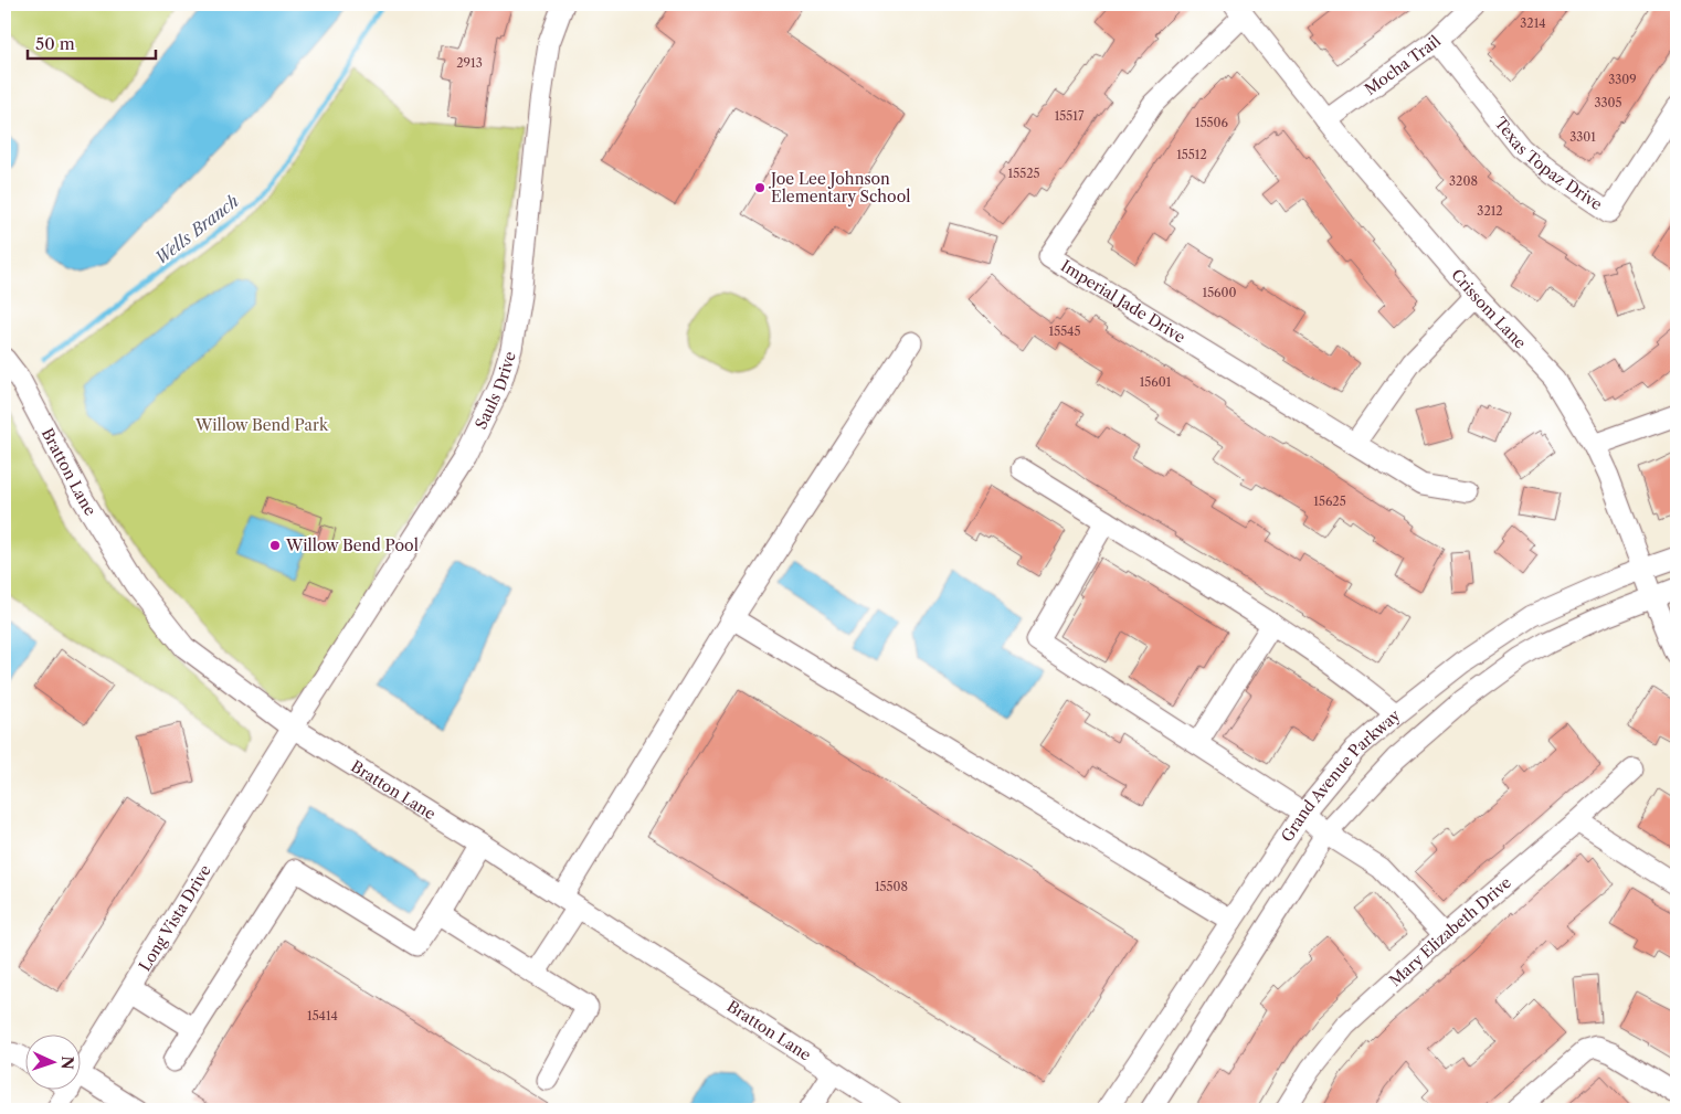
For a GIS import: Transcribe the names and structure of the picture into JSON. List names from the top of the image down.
{
  "streets": {
    "street": [
      "Mocha Trail",
      "Texas Topaz Drive",
      "Imperial Jade Drive",
      "Crissom Lane",
      "Sauls Drive",
      "Bratton Lane",
      "Grand Avenue Parkway",
      "Long Vista Drive",
      "Mary Elizabeth Drive"
    ]
  },
  "crossings": [
    ["Mocha Trail", "Texas Topaz Drive"],
    ["Mocha Trail", "Crissom Lane"],
    ["Imperial Jade Drive", "Crissom Lane"],
    ["Crissom Lane", "Grand Avenue Parkway"],
    ["Sauls Drive", "Bratton Lane"],
    ["Sauls Drive", "Long Vista Drive"],
    ["Bratton Lane", "Long Vista Drive"]
  ],
  "water": ["Wells Branch"],
  "parks": ["Willow Bend Park"],
  "places": ["Joe Lee Johnson Elementary School", "Willow Bend Pool"],
  "house_numbers": [
    "3214",
    "2913",
    "3309",
    "3305",
    "15517",
    "15506",
    "3301",
    "15512",
    "15525",
    "3208",
    "3212",
    "15600",
    "15545",
    "15601",
    "15625",
    "15508",
    "15414"
  ],
  "scale_bar": "50 m",
  "north": "right"
}
